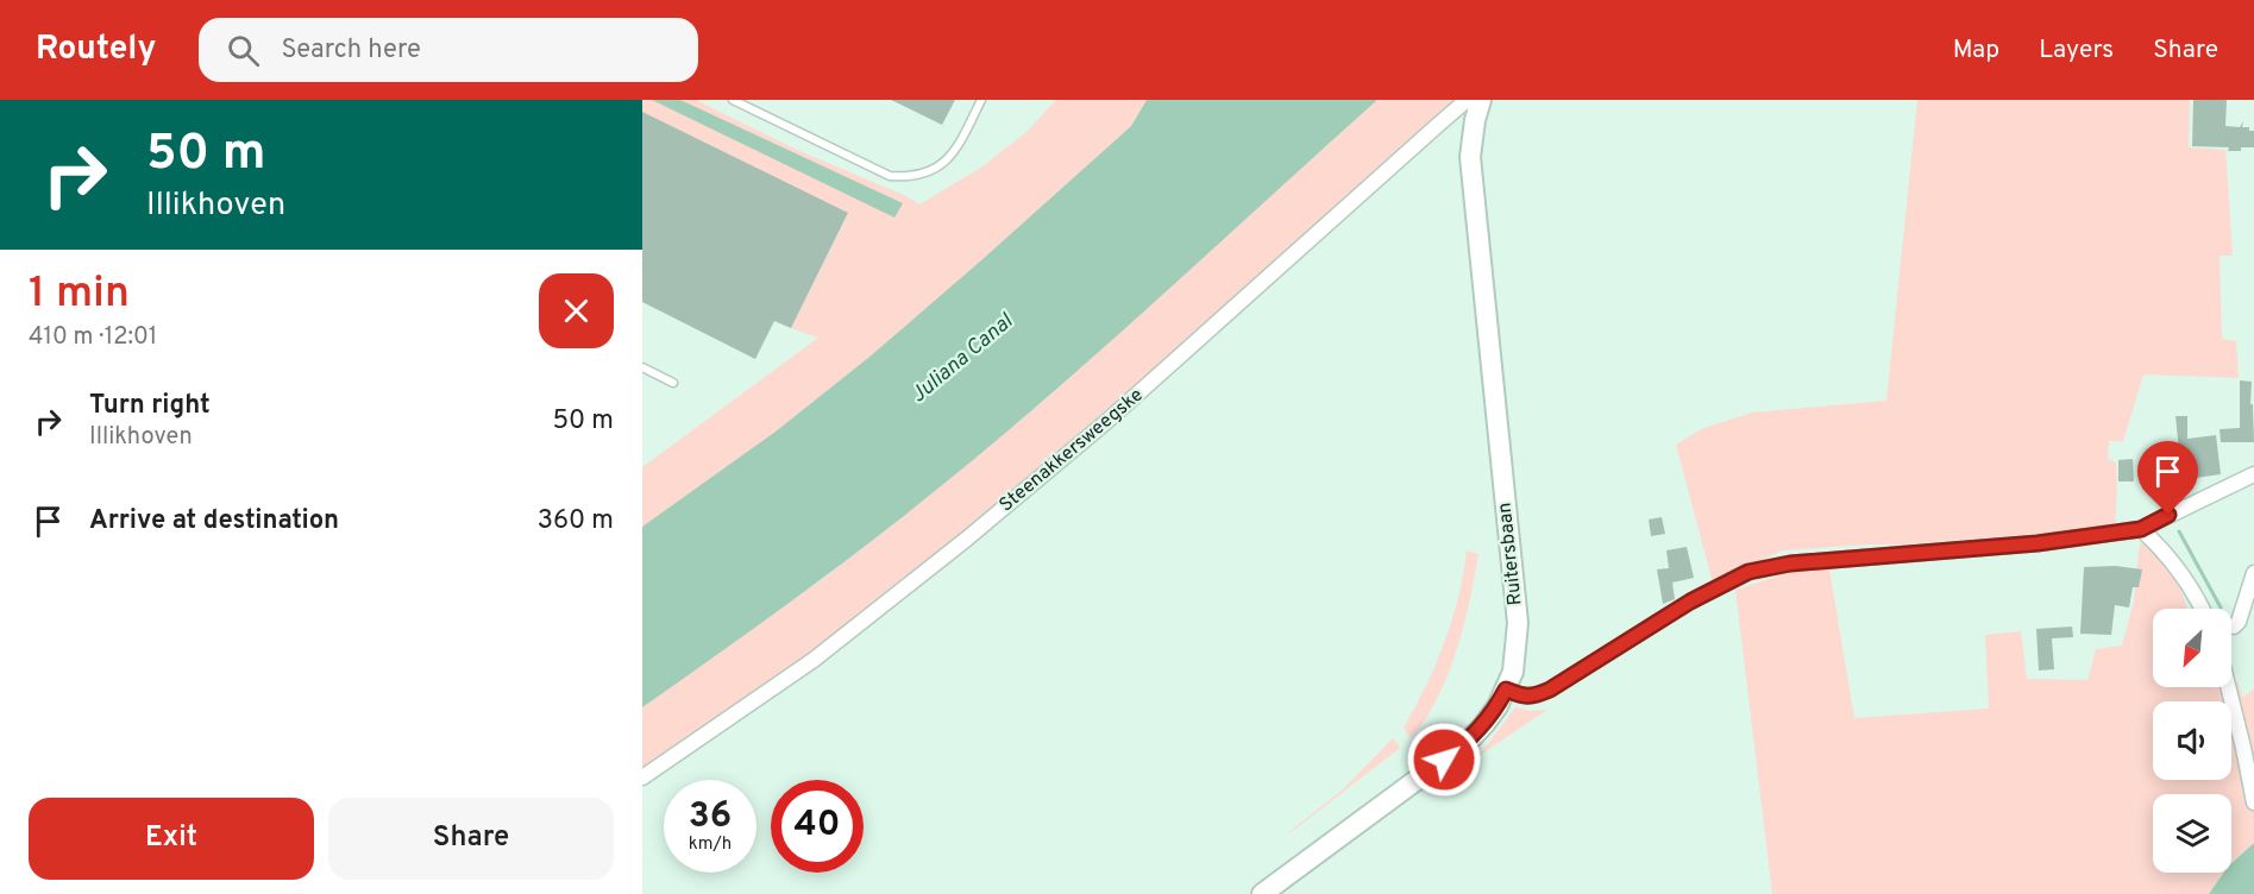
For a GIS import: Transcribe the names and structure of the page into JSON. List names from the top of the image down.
{
  "streets": {
    "street": ["Steenakkersweegske", "Ruitersbaan"]
  },
  "crossings": [
    ["Steenakkersweegske", "Ruitersbaan"]
  ],
  "water": ["Juliana Canal"],
  "north": "bottom left",
  "page": {
    "header": "Routely",
    "search": "Search here",
    "nav": ["Map", "Layers", "Share"],
    "turn": ["50 m", "Illikhoven"],
    "heading": ["1 min", "410 m · 12:01"],
    "list": [
      {
        "name": "Turn right",
        "note": "Illikhoven",
        "value": "50 m"
      },
      {
        "name": "Arrive at destination",
        "value": "360 m"
      }
    ],
    "speed": "36 km/h",
    "limit": "40",
    "buttons": ["Exit", "Share"]
  }
}
